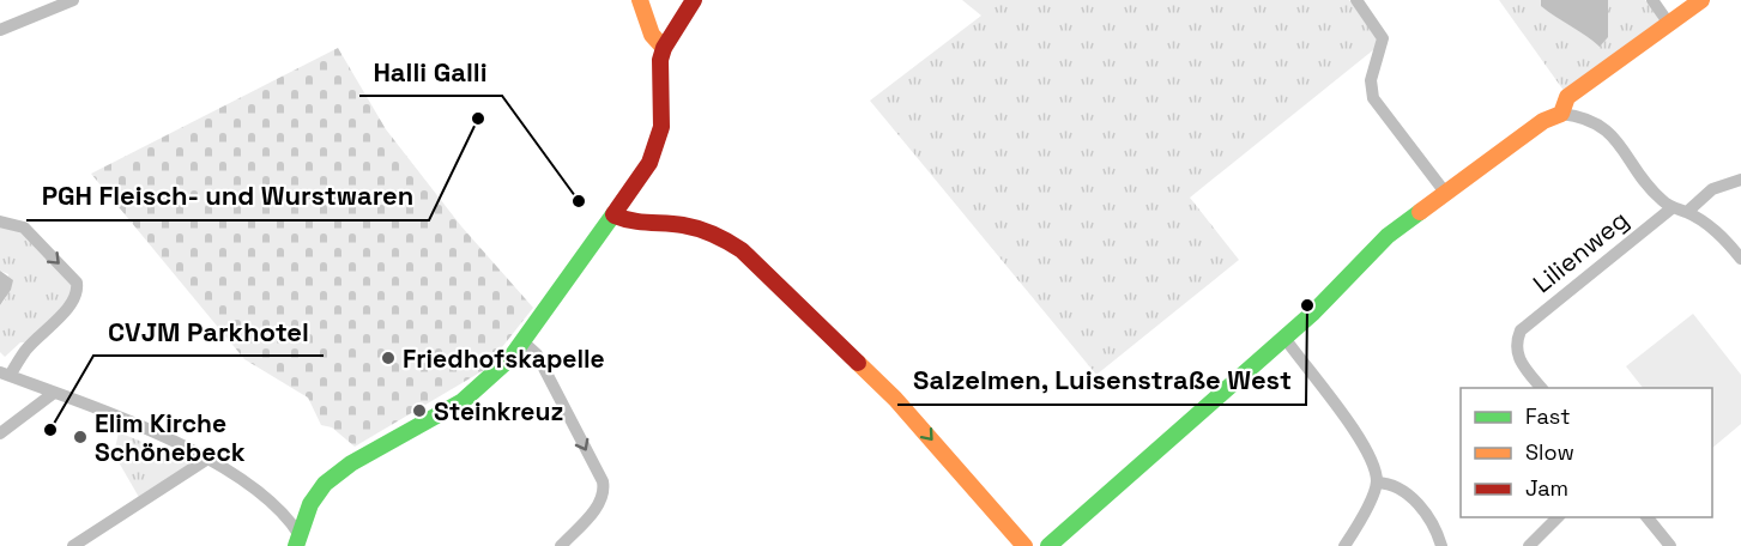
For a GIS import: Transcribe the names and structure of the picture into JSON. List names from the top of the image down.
{
  "streets": {
    "street": ["Lilienweg"]
  },
  "places": [
    "PGH Fleisch- und Wurstwaren",
    "Halli Galli",
    "Salzelmen, Luisenstraße West",
    "Friedhofskapelle",
    "Steinkreuz",
    "CVJM Parkhotel",
    "Elim Kirche Schönebeck"
  ],
  "legend": ["Fast", "Slow", "Jam"]
}
